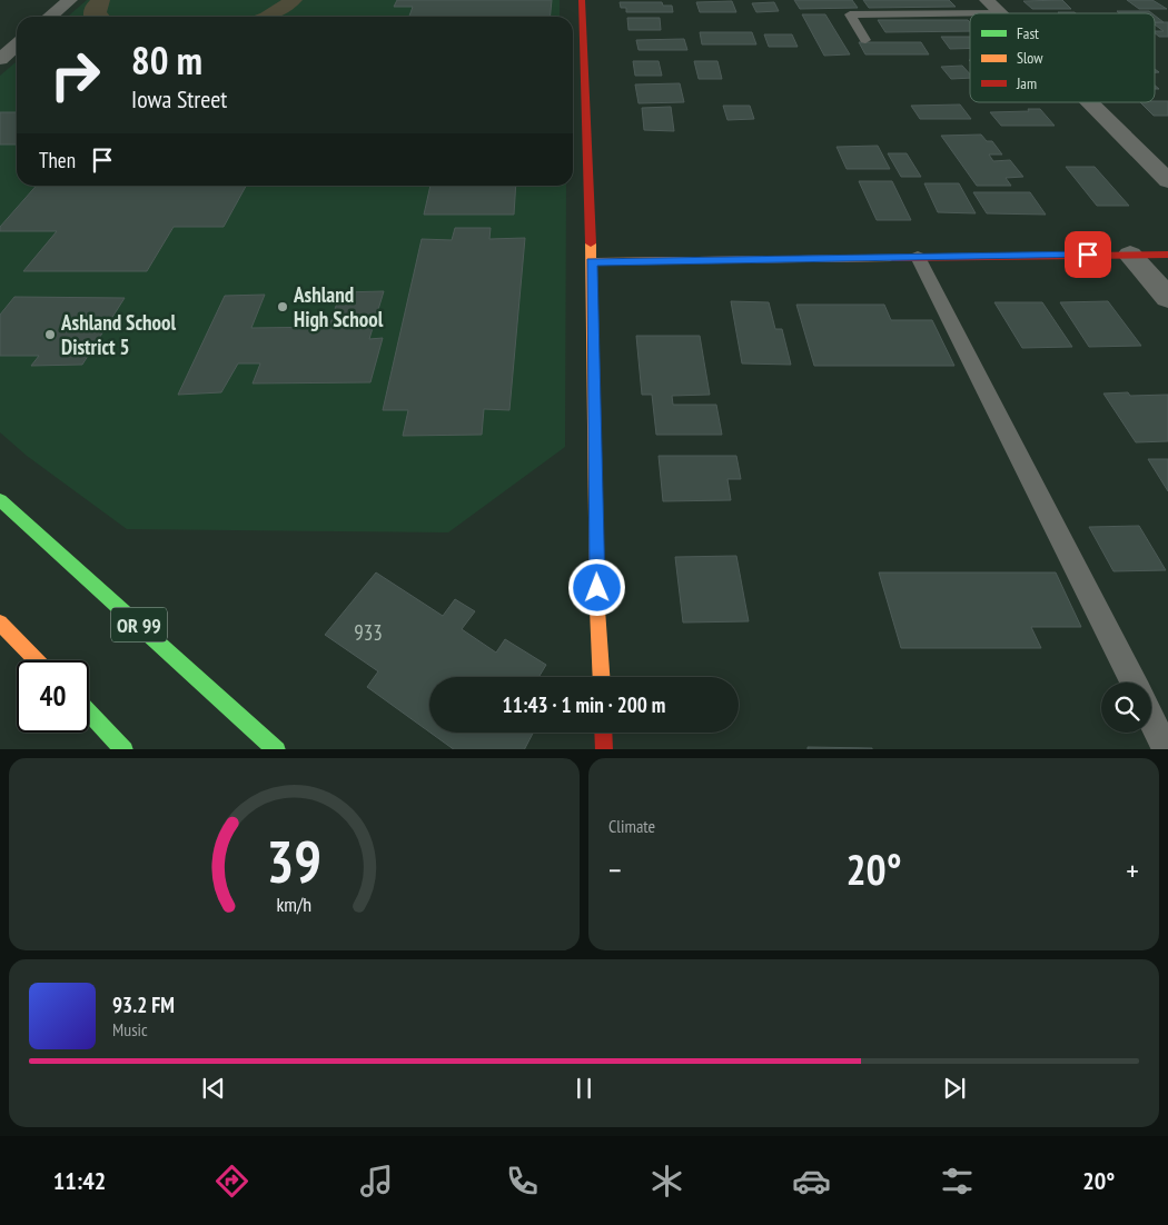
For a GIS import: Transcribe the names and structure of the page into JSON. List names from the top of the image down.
{
  "streets": {
    "street": ["OR 99"]
  },
  "places": ["Ashland High School", "Ashland School District 5"],
  "house_numbers": ["933"],
  "legend": ["Fast", "Slow", "Jam"],
  "page": {
    "turn": ["80 m", "Iowa Street"],
    "then": "Then",
    "limit": "40",
    "trip": "11:43 · 1 min · 200 m",
    "tile": "Climate",
    "heat": ["−", "20°", "+"],
    "song": ["93.2 FM", "Music"],
    "tabs": ["11:42", "20°"],
    "gauge": ["39", "km/h"]
  }
}
